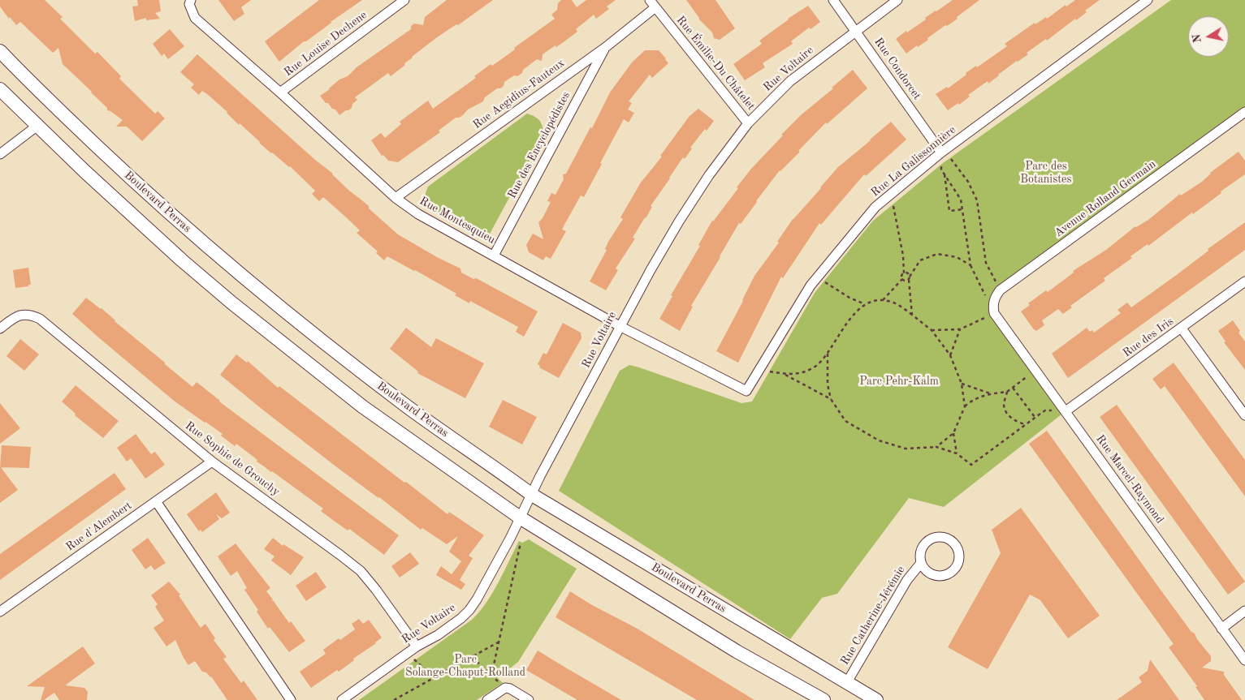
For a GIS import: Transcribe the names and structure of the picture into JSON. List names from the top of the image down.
{
  "streets": {
    "main road": ["Boulevard Perras"],
    "street": [
      "Rue Louise Dechene",
      "Rue Émilie-Du Châtelet",
      "Rue Voltaire",
      "Rue Condorcet",
      "Rue Aegidius-Fauteux",
      "Rue des Encyclopédistes",
      "Rue La Galissonnière",
      "Avenue Rolland Germain",
      "Rue Montesquieu",
      "Rue des Iris",
      "Rue Sophie de Grouchy",
      "Rue Marcel-Raymond",
      "Rue d'Alembert",
      "Rue Catherine-Jérémie"
    ]
  },
  "crossings": [
    ["Rue Louise Dechene", "Rue Montesquieu"],
    ["Rue Émilie-Du Châtelet", "Rue Voltaire"],
    ["Rue Émilie-Du Châtelet", "Rue Aegidius-Fauteux"],
    ["Rue Voltaire", "Rue Condorcet"],
    ["Rue Voltaire", "Boulevard Perras"],
    ["Rue Voltaire", "Rue Montesquieu"],
    ["Rue Voltaire", "Rue Sophie de Grouchy"],
    ["Rue Condorcet", "Rue La Galissonnière"],
    ["Rue Aegidius-Fauteux", "Rue des Encyclopédistes"],
    ["Rue Aegidius-Fauteux", "Rue Montesquieu"],
    ["Rue des Encyclopédistes", "Rue Montesquieu"],
    ["Rue La Galissonnière", "Rue Montesquieu"],
    ["Boulevard Perras", "Rue Catherine-Jérémie"],
    ["Rue des Iris", "Rue Marcel-Raymond"],
    ["Rue Sophie de Grouchy", "Rue d'Alembert"]
  ],
  "parks": ["Parc des Botanistes", "Parc Pehr-Kalm", "Parc Solange-Chaput-Rolland"],
  "north": "left"
}
